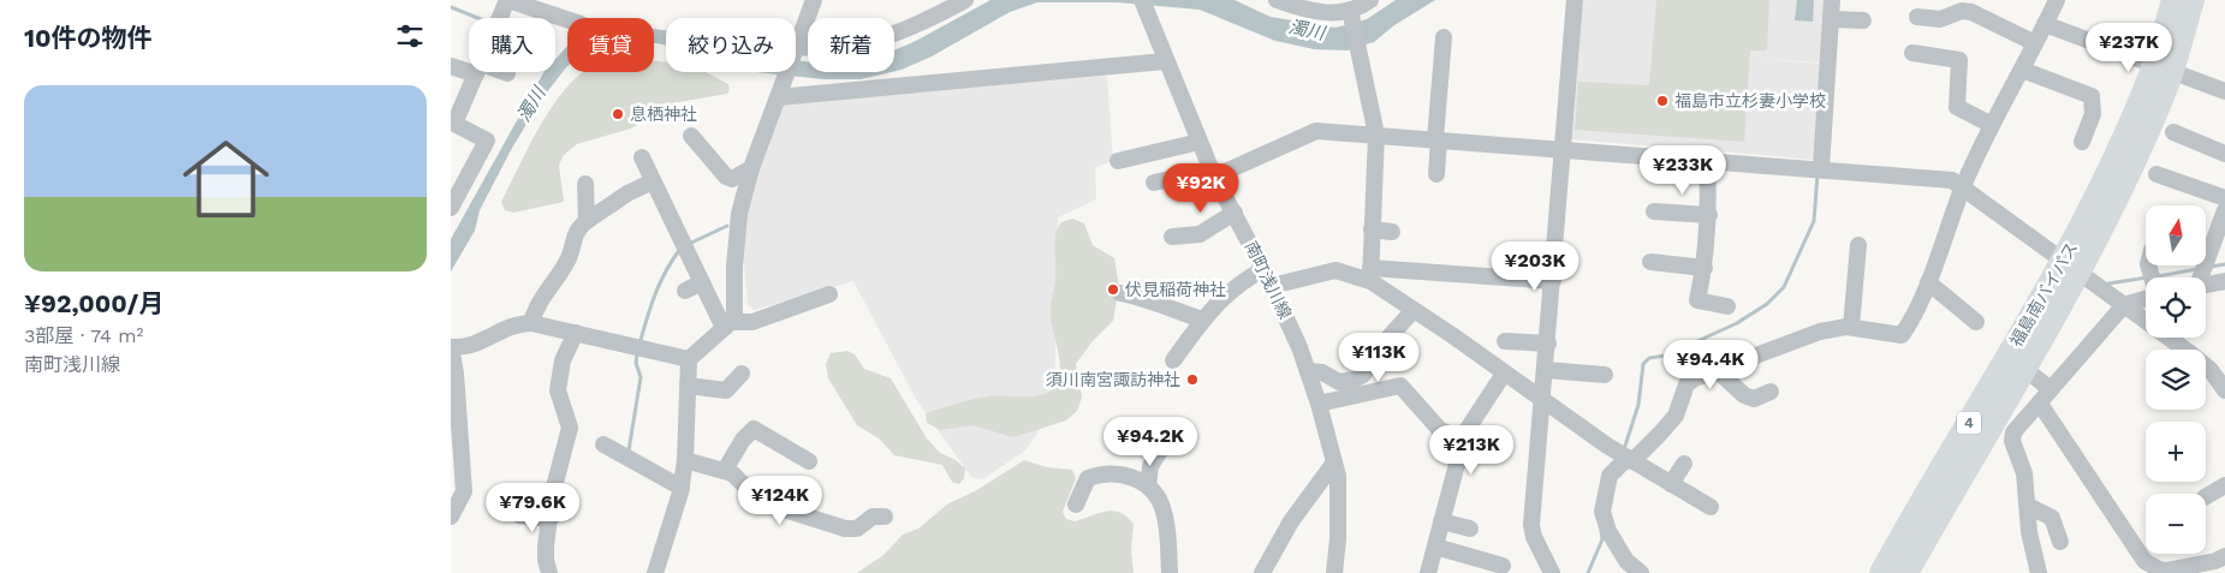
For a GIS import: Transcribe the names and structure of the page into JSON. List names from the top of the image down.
{
  "streets": {
    "highway": ["福島南バイパス", "4"],
    "street": ["南町浅川線"]
  },
  "water": ["濁川"],
  "places": [
    "福島市立杉妻小学校",
    "息栖神社",
    "伏見稲荷神社",
    "須川南宮諏訪神社"
  ],
  "north": "top",
  "page": {
    "heading": "10件の物件",
    "chip": [
      "購入",
      "賃貸",
      "絞り込み",
      "新着"
    ],
    "price": [
      "¥237K",
      "¥233K",
      "¥92K",
      "¥203K",
      "¥113K",
      "¥94.4K",
      "¥94.2K",
      "¥213K",
      "¥124K",
      "¥79.6K"
    ],
    "list": [
      {
        "name": "¥92,000/月",
        "note": "3部屋 · 74 m² · 南町浅川線"
      }
    ],
    "map_buttons": ["+", "−"]
  }
}
